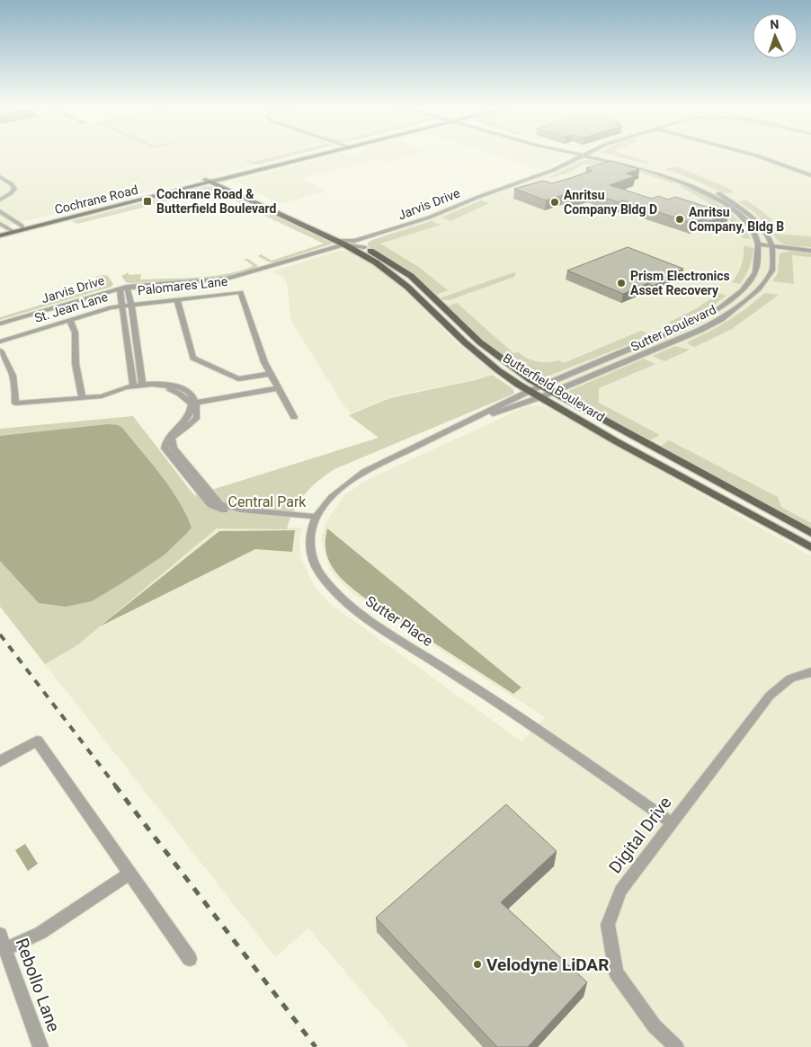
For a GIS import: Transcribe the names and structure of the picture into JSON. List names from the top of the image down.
{
  "streets": {
    "main road": ["Cochrane Road", "Butterfield Boulevard"],
    "street": [
      "Jarvis Drive",
      "Palomares Lane",
      "St. Jean Lane",
      "Sutter Boulevard",
      "Sutter Place",
      "Digital Drive",
      "Rebollo Lane"
    ]
  },
  "crossings": [
    ["Cochrane Road", "Butterfield Boulevard"],
    ["Jarvis Drive", "Butterfield Boulevard"],
    ["Palomares Lane", "St. Jean Lane"],
    ["Sutter Boulevard", "Butterfield Boulevard"],
    ["Sutter Boulevard", "Sutter Place"],
    ["Butterfield Boulevard", "Sutter Place"],
    ["Sutter Place", "Digital Drive"]
  ],
  "parks": ["Central Park"],
  "places": {
    "transit": ["Cochrane Road & Butterfield Boulevard"],
    "other": [
      "Anritsu Company Bldg D",
      "Anritsu Company, Bldg B",
      "Prism Electronics Asset Recovery",
      "Velodyne LiDAR"
    ]
  },
  "north": "top"
}
